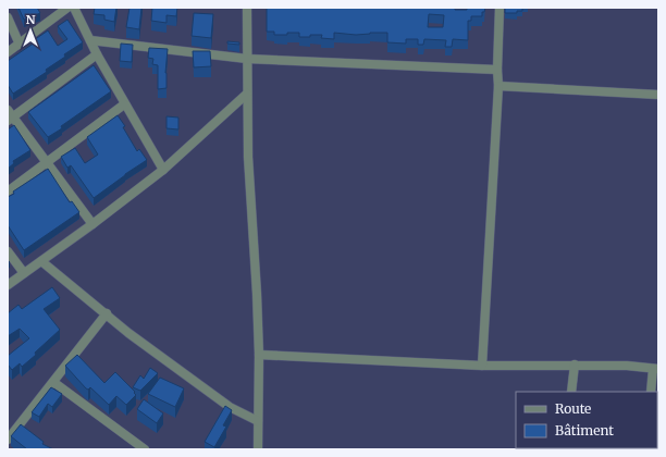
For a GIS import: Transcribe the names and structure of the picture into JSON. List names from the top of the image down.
{
  "legend": ["Route", "Bâtiment"],
  "north": "top"
}
